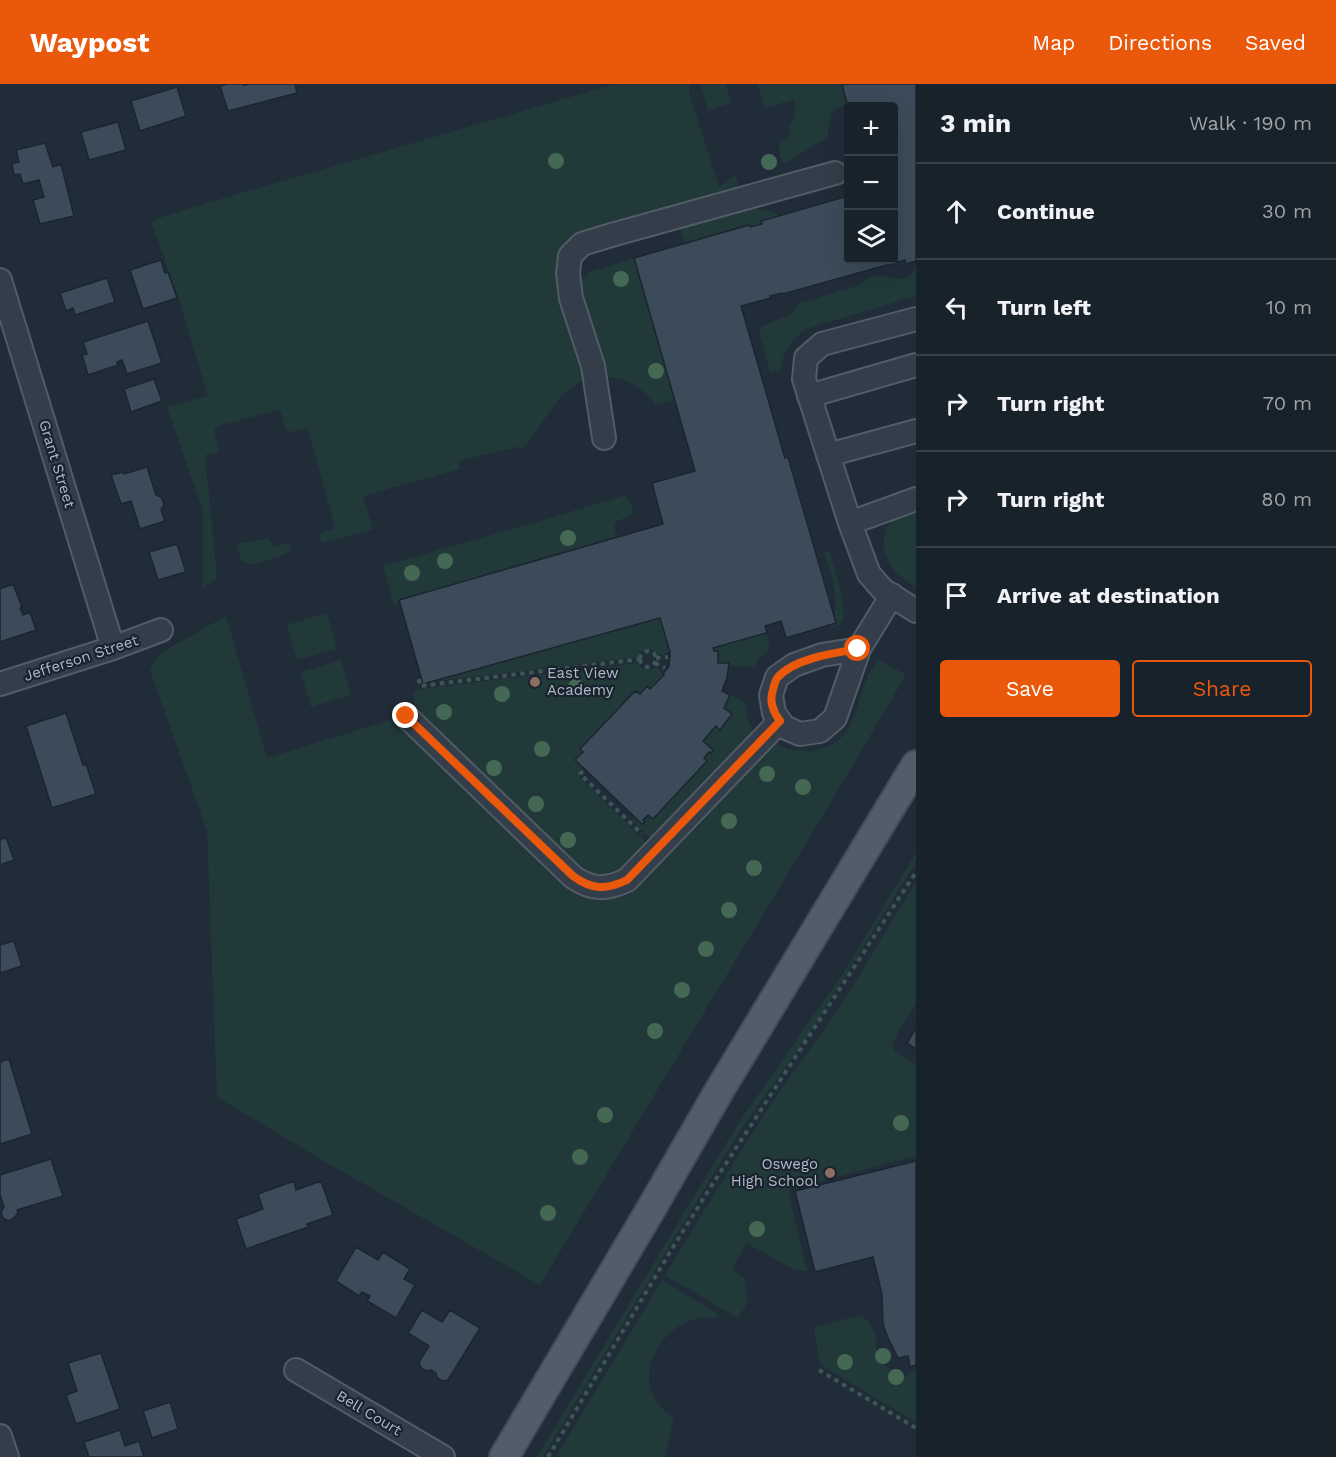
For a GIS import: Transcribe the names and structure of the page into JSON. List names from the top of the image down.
{
  "streets": {
    "street": ["Grant Street", "Jefferson Street", "Bell Court"]
  },
  "crossings": [
    ["Grant Street", "Jefferson Street"]
  ],
  "places": ["East View Academy", "Oswego High School"],
  "page": {
    "header": "Waypost",
    "nav": ["Map", "Directions", "Saved"],
    "heading": ["3 min", "Walk · 190 m"],
    "map_buttons": ["+", "−"],
    "list": [
      ["Continue", "30 m"],
      ["Turn left", "10 m"],
      ["Turn right", "70 m"],
      ["Turn right", "80 m"],
      "Arrive at destination"
    ],
    "buttons": ["Save", "Share"]
  }
}
